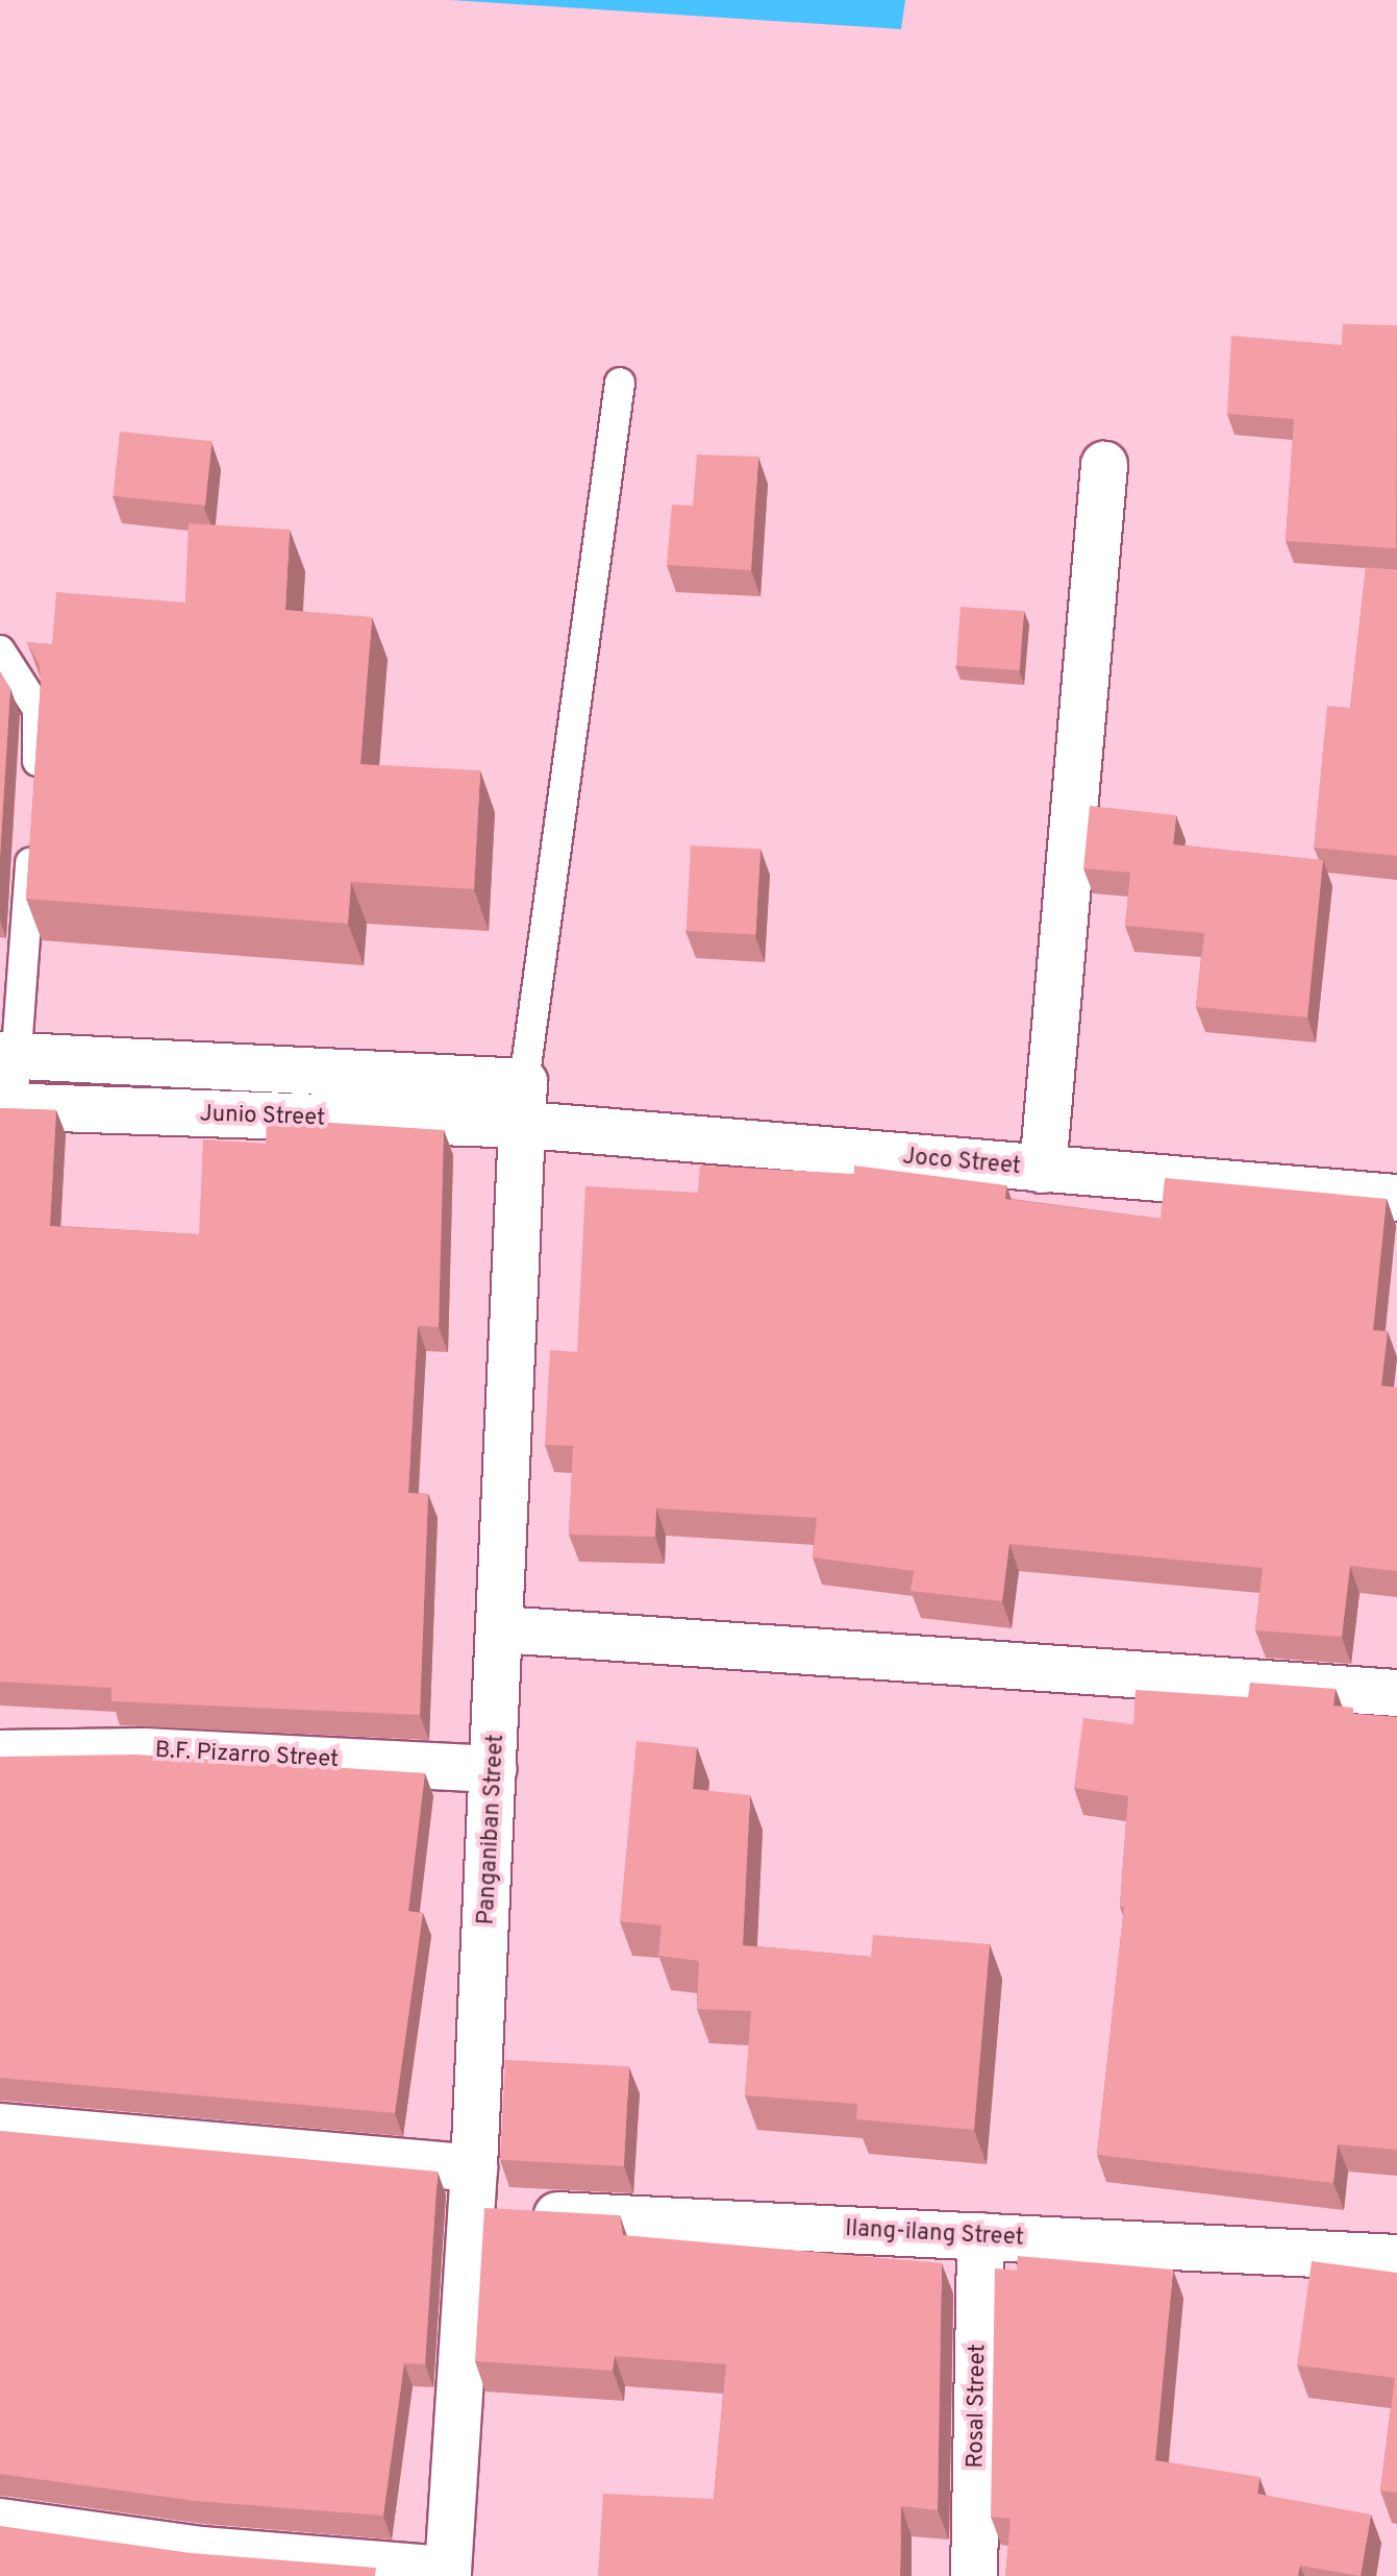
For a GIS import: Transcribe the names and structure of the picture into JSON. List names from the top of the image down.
{
  "streets": {
    "street": [
      "Junio Street",
      "Joco Street",
      "B.F. Pizarro Street",
      "Panganiban Street",
      "Ilang-ilang Street",
      "Rosal Street"
    ]
  },
  "crossings": [
    ["Junio Street", "Joco Street"],
    ["Junio Street", "Panganiban Street"],
    ["Joco Street", "Panganiban Street"],
    ["B.F. Pizarro Street", "Panganiban Street"],
    ["Panganiban Street", "Ilang-ilang Street"],
    ["Ilang-ilang Street", "Rosal Street"]
  ]
}
